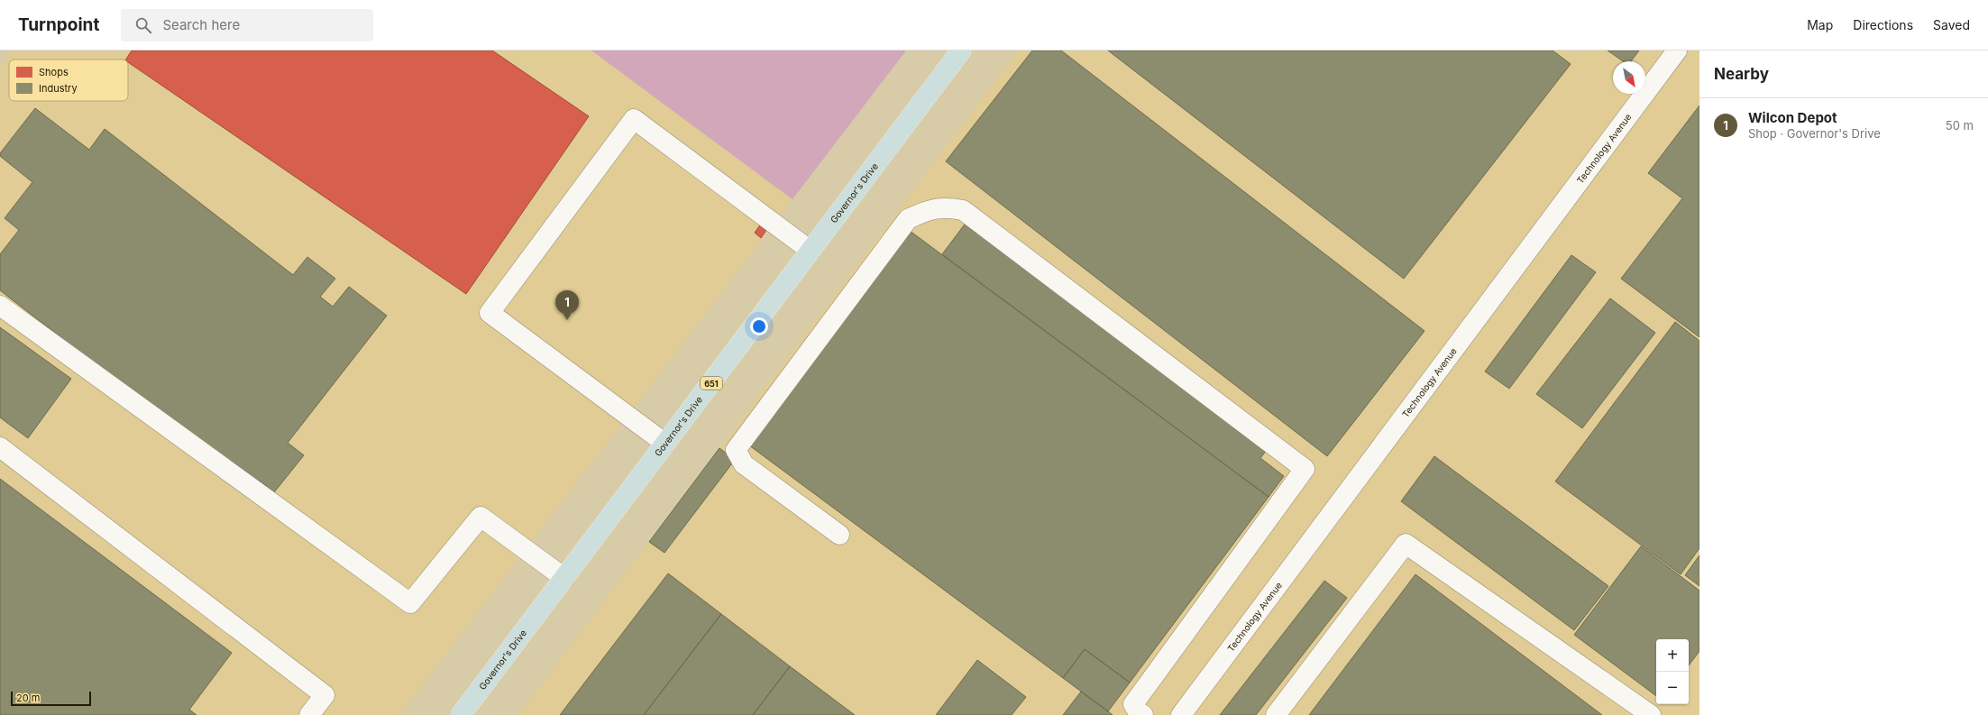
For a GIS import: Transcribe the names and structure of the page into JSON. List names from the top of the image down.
{
  "streets": {
    "highway": ["Governor's Drive", "651"],
    "street": ["Technology Avenue"]
  },
  "legend": ["Shops", "Industry"],
  "scale_bar": "20 m",
  "north": "bottom right",
  "page": {
    "header": "Turnpoint",
    "search": "Search here",
    "nav": ["Map", "Directions", "Saved"],
    "heading": "Nearby",
    "list": [
      {
        "mark": "1",
        "name": "Wilcon Depot",
        "note": "Shop · Governor's Drive",
        "value": "50 m"
      }
    ],
    "pins": "1",
    "map_buttons": ["+", "−"],
    "scale": "20 m"
  }
}
